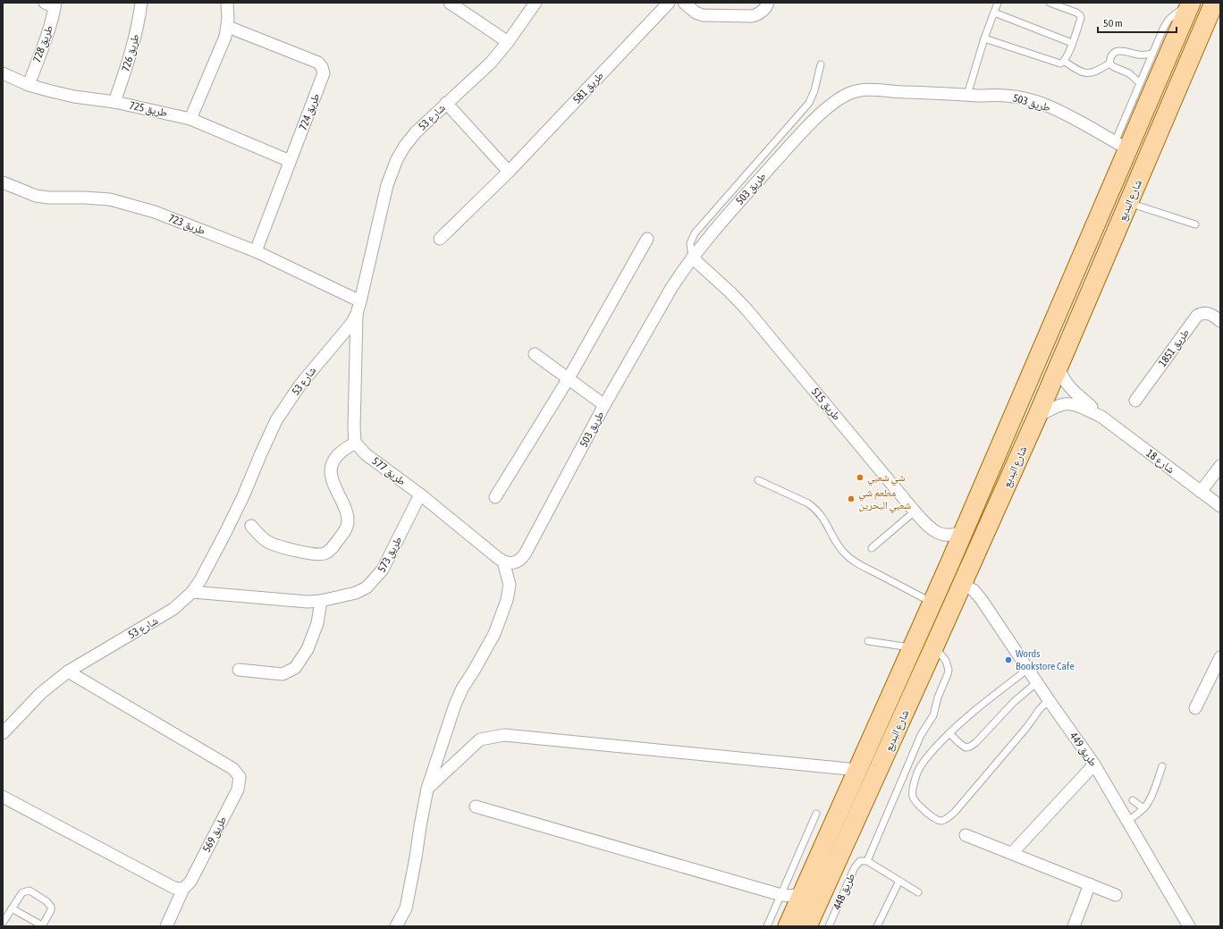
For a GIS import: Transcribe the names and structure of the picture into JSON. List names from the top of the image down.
{
  "streets": {
    "main road": ["شارع البديع"],
    "street": [
      "طريق 728",
      "طريق 726",
      "طريق 581",
      "طريق 503",
      "طريق 725",
      "طريق 724",
      "شارع 53",
      "طريق 723",
      "طريق 1851",
      "طريق 515",
      "شارع 18",
      "طريق 577",
      "طريق 573",
      "طريق 449",
      "طريق 569"
    ],
    "lane": ["طريق 448"]
  },
  "crossings": [
    ["طريق 728", "طريق 725"],
    ["طريق 726", "طريق 725"],
    ["طريق 503", "شارع البديع"],
    ["طريق 503", "طريق 515"],
    ["طريق 503", "طريق 577"],
    ["طريق 725", "طريق 724"],
    ["طريق 724", "طريق 723"],
    ["شارع 53", "طريق 723"],
    ["شارع 53", "طريق 573"],
    ["شارع 53", "طريق 569"],
    ["شارع البديع", "طريق 515"],
    ["شارع البديع", "شارع 18"],
    ["شارع البديع", "طريق 449"],
    ["طريق 577", "طريق 573"]
  ],
  "places": ["شي شعبي", "مطعم شي شعبي البحرين", "Words Bookstore Cafe"],
  "scale_bar": "50 m"
}
